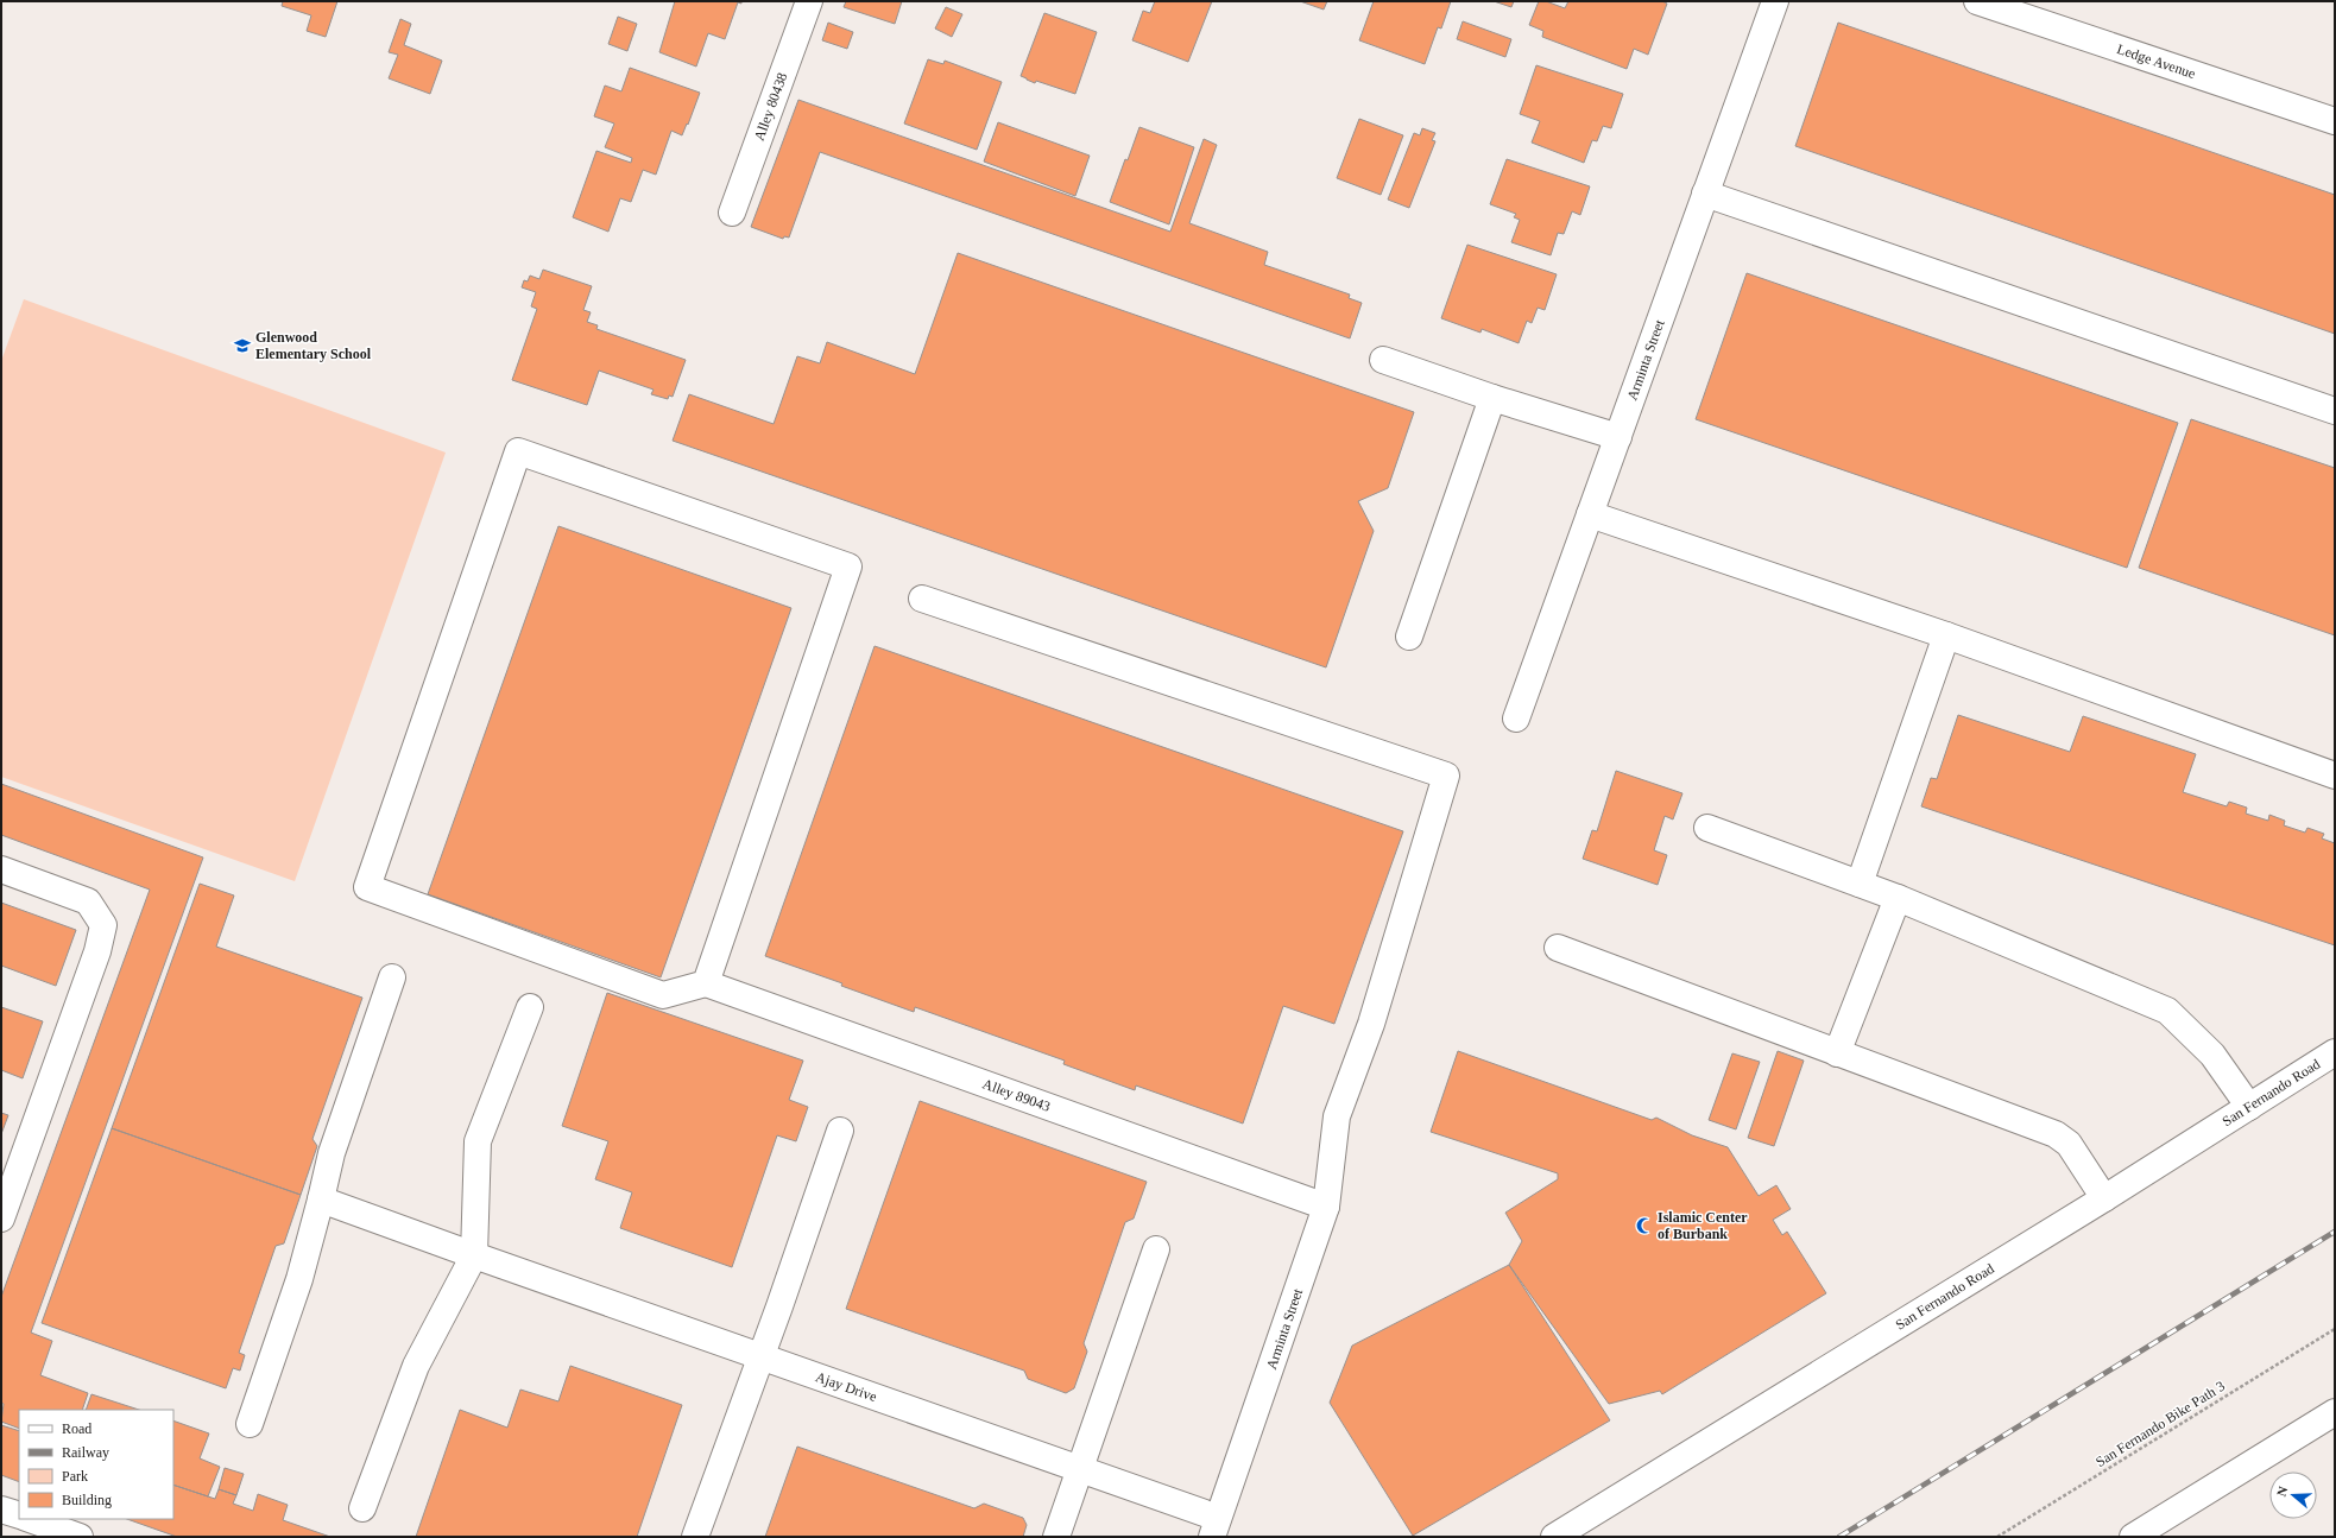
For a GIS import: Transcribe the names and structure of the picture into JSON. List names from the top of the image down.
{
  "streets": {
    "street": [
      "Ledge Avenue",
      "Alley 80438",
      "Arminta Street",
      "San Fernando Road",
      "Alley 89043",
      "Ajay Drive"
    ],
    "path": ["San Fernando Bike Path 3"]
  },
  "crossings": [
    ["Arminta Street", "Alley 89043"],
    ["Arminta Street", "Ajay Drive"]
  ],
  "places": {
    "school or university": ["Glenwood Elementary School"],
    "mosque": ["Islamic Center of Burbank"]
  },
  "legend": [
    "Road",
    "Railway",
    "Park",
    "Building"
  ],
  "north": "left"
}
